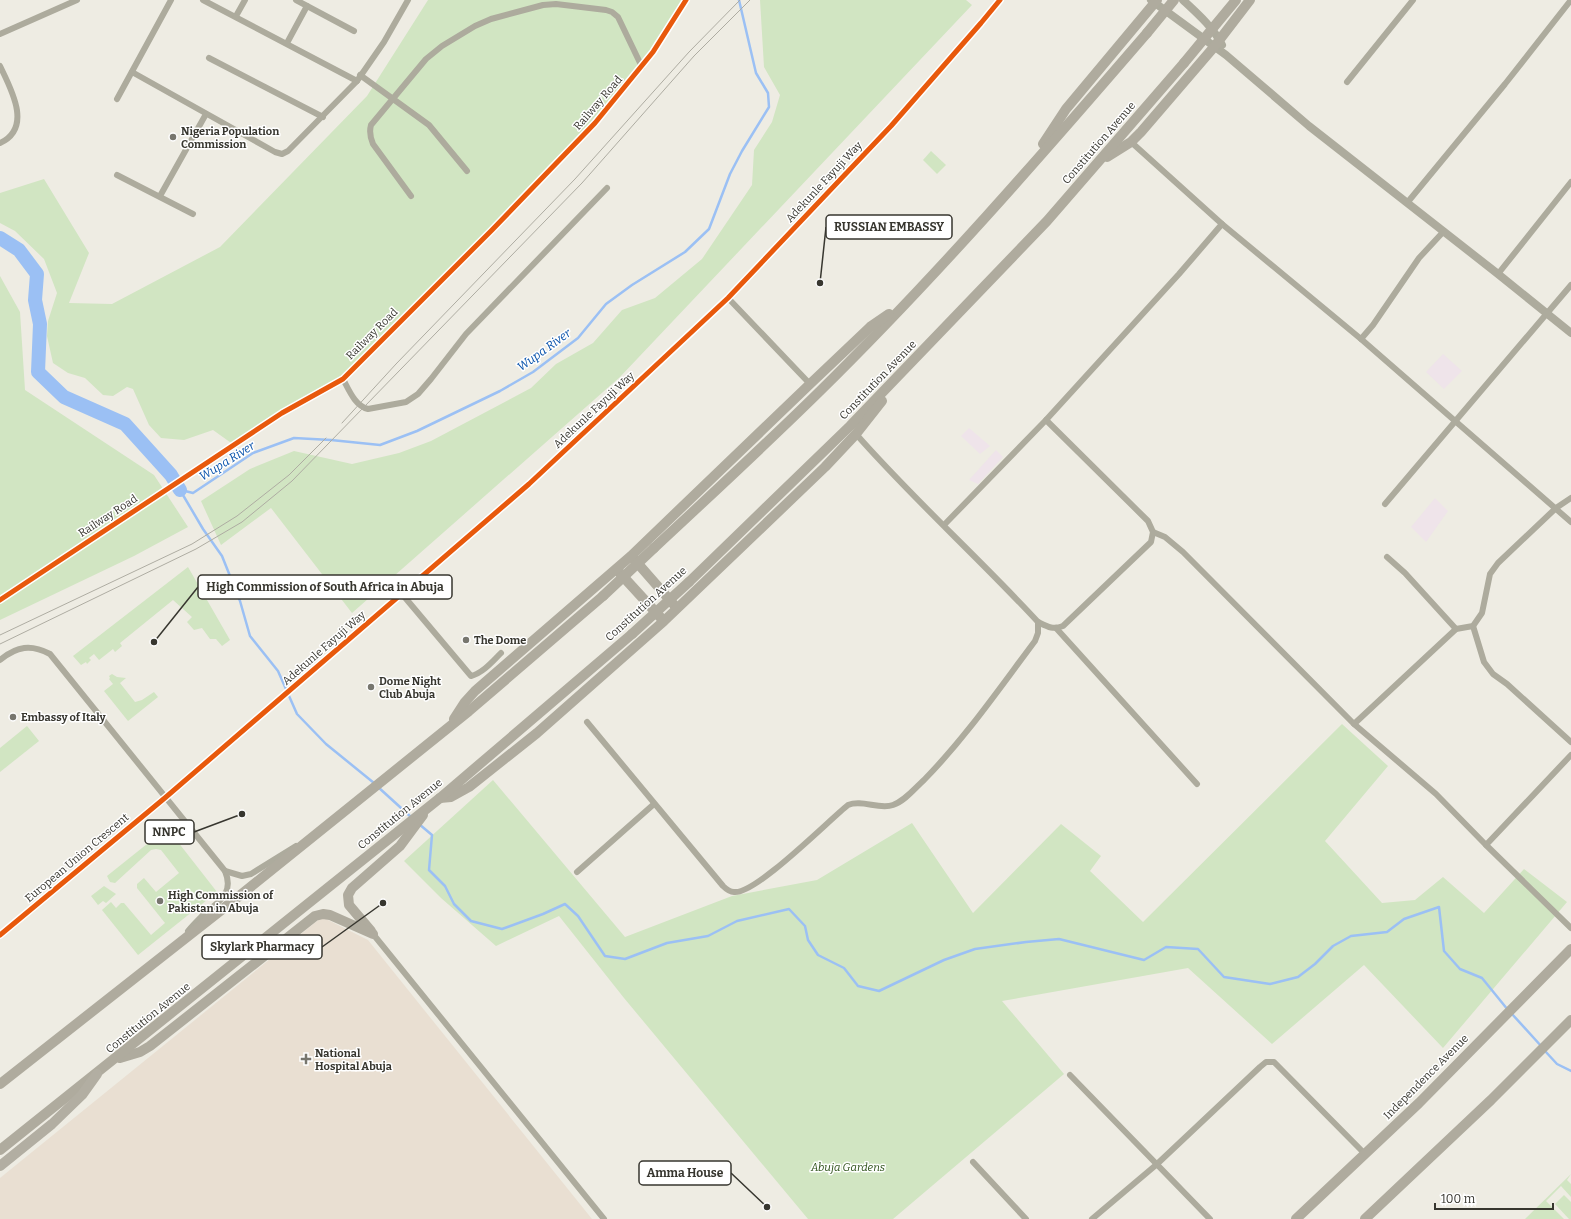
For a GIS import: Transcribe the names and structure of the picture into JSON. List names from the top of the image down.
{
  "streets": {
    "main road": ["Constitution Avenue", "Independence Avenue"],
    "street": ["Railway Road", "Adekunle Fayuji Way", "European Union Crescent"]
  },
  "crossings": [
    ["Adekunle Fayuji Way", "European Union Crescent"]
  ],
  "water": ["Wupa River"],
  "parks": ["Abuja Gardens"],
  "places": {
    "other": [
      "Nigeria Population Commission",
      "RUSSIAN EMBASSY",
      "The Dome",
      "High Commission of South Africa in Abuja",
      "Dome Night Club Abuja",
      "Embassy of Italy",
      "NNPC",
      "High Commission of Pakistan in Abuja",
      "Skylark Pharmacy",
      "Amma House"
    ],
    "health": ["National Hospital Abuja"]
  },
  "scale_bar": "100 m"
}
